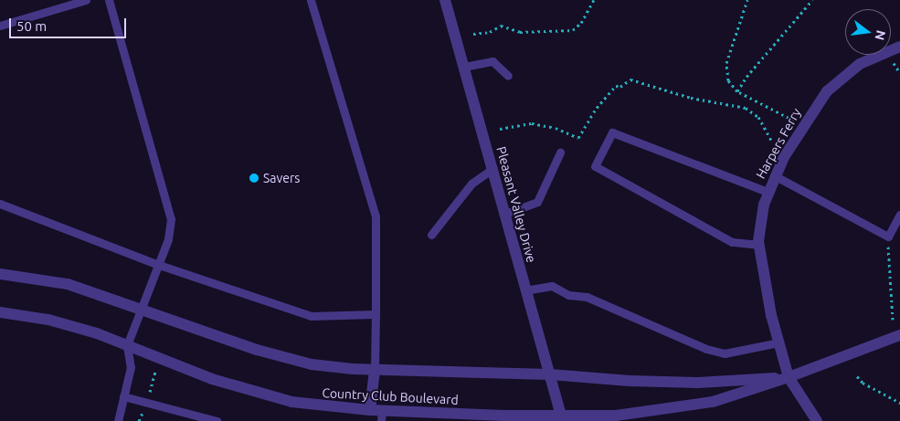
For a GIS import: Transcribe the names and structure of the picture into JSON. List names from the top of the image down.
{
  "streets": {
    "street": ["Harpers Ferry", "Pleasant Valley Drive", "Country Club Boulevard"]
  },
  "crossings": [
    ["Harpers Ferry", "Country Club Boulevard"],
    ["Pleasant Valley Drive", "Country Club Boulevard"]
  ],
  "places": ["Savers"],
  "scale_bar": "50 m",
  "north": "right"
}
